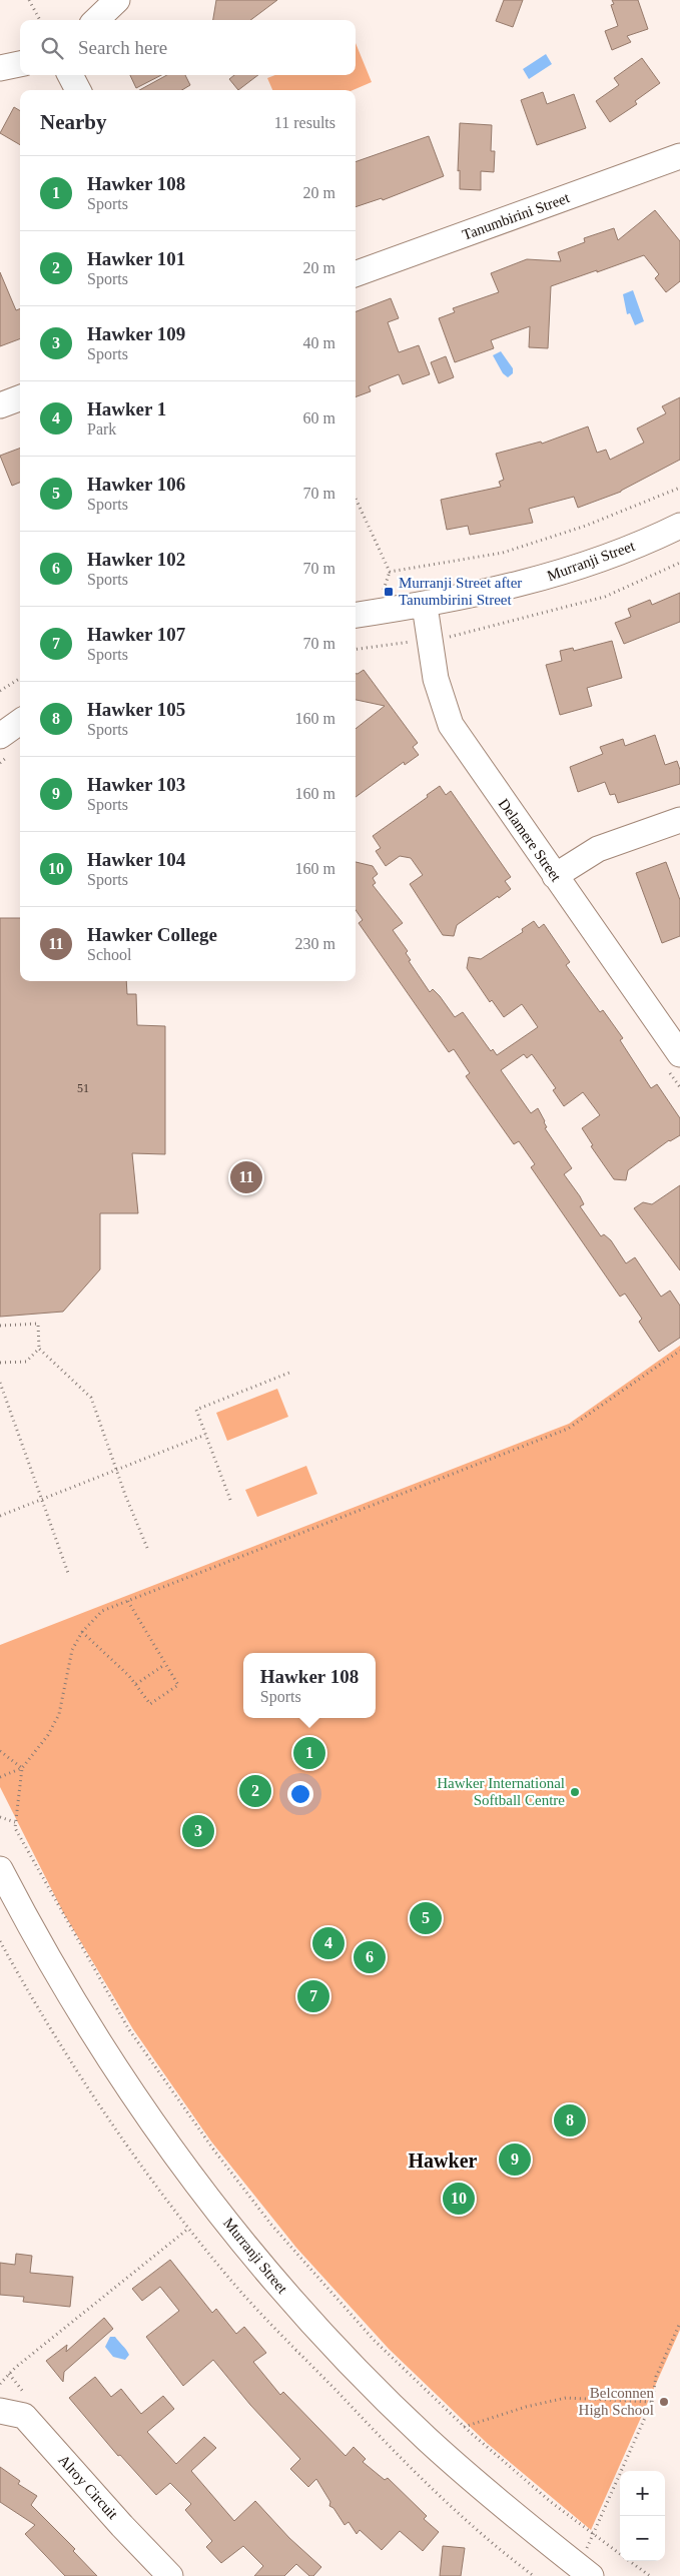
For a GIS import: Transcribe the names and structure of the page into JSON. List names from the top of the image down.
{
  "streets": {
    "street": [
      "Tanumbirini Street",
      "Murranji Street",
      "Delamere Street",
      "Alroy Circuit"
    ]
  },
  "crossings": [
    ["Murranji Street", "Delamere Street"]
  ],
  "districts": ["Hawker"],
  "places": {
    "transit": ["Murranji Street after Tanumbirini Street"],
    "other": ["Hawker International Softball Centre", "Belconnen High School"]
  },
  "house_numbers": ["51"],
  "page": {
    "search": "Search here",
    "heading": ["Nearby", "11 results"],
    "list": [
      {
        "mark": "1",
        "name": "Hawker 108",
        "note": "Sports",
        "value": "20 m"
      },
      {
        "mark": "2",
        "name": "Hawker 101",
        "note": "Sports",
        "value": "20 m"
      },
      {
        "mark": "3",
        "name": "Hawker 109",
        "note": "Sports",
        "value": "40 m"
      },
      {
        "mark": "4",
        "name": "Hawker 1",
        "note": "Park",
        "value": "60 m"
      },
      {
        "mark": "5",
        "name": "Hawker 106",
        "note": "Sports",
        "value": "70 m"
      },
      {
        "mark": "6",
        "name": "Hawker 102",
        "note": "Sports",
        "value": "70 m"
      },
      {
        "mark": "7",
        "name": "Hawker 107",
        "note": "Sports",
        "value": "70 m"
      },
      {
        "mark": "8",
        "name": "Hawker 105",
        "note": "Sports",
        "value": "160 m"
      },
      {
        "mark": "9",
        "name": "Hawker 103",
        "note": "Sports",
        "value": "160 m"
      },
      {
        "mark": "10",
        "name": "Hawker 104",
        "note": "Sports",
        "value": "160 m"
      },
      {
        "mark": "11",
        "name": "Hawker College",
        "note": "School",
        "value": "230 m"
      }
    ],
    "pins": [
      "11",
      "1",
      "2",
      "3",
      "5",
      "4",
      "6",
      "7",
      "8",
      "9",
      "10"
    ],
    "popup": ["Hawker 108", "Sports"],
    "map_buttons": ["+", "−"]
  }
}
